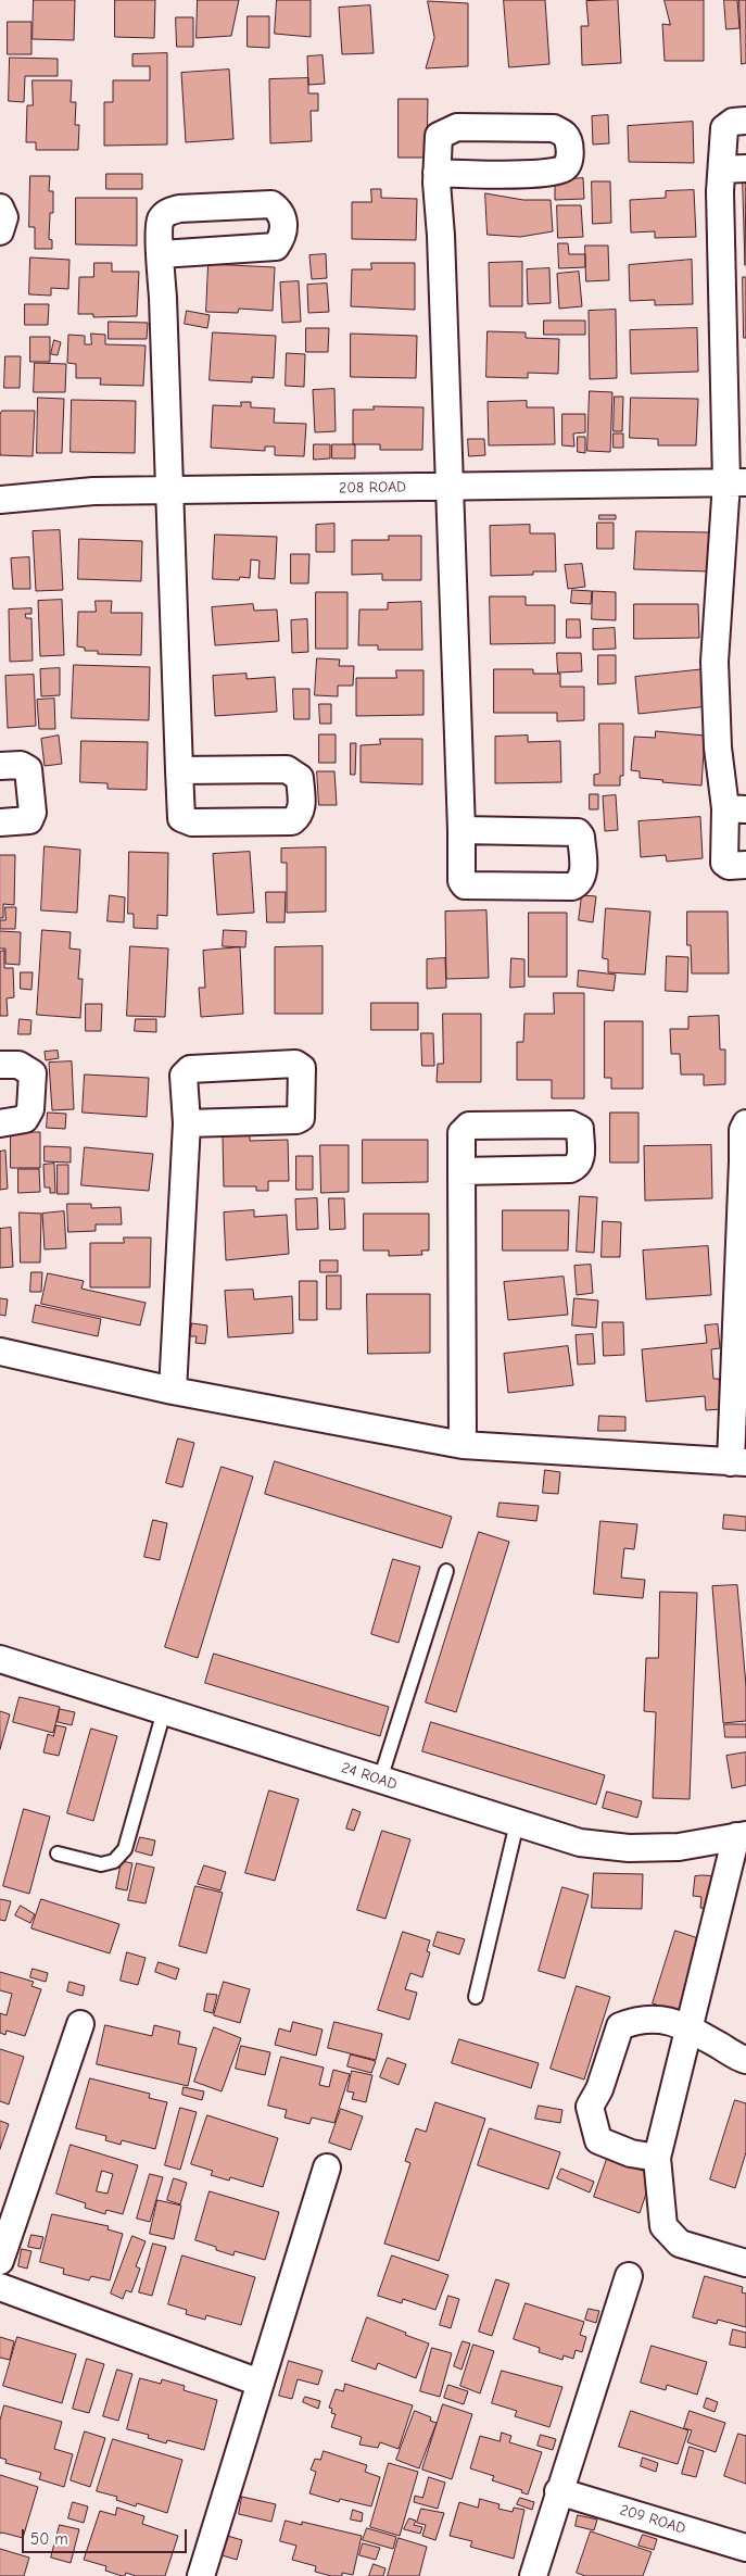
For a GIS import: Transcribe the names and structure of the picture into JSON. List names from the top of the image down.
{
  "streets": {
    "street": ["208 ROAD", "24 ROAD", "209 ROAD"]
  },
  "scale_bar": "50 m"
}
